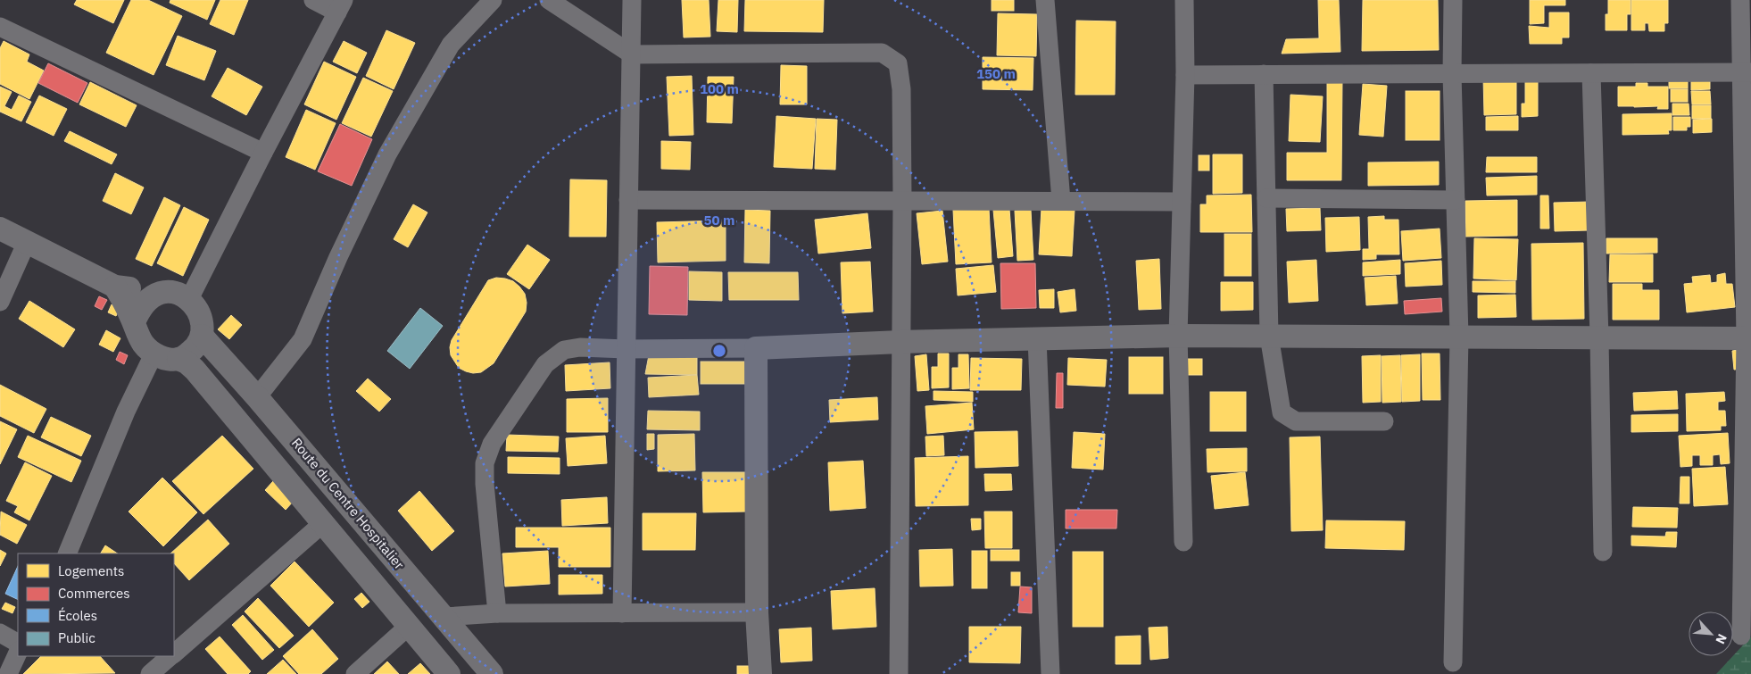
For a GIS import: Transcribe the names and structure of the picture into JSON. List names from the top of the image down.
{
  "streets": {
    "street": ["Route du Centre Hospitalier"]
  },
  "legend": [
    "Logements",
    "Commerces",
    "Écoles",
    "Public"
  ],
  "north": "bottom right",
  "rings": ["150 m", "100 m", "50 m"]
}
